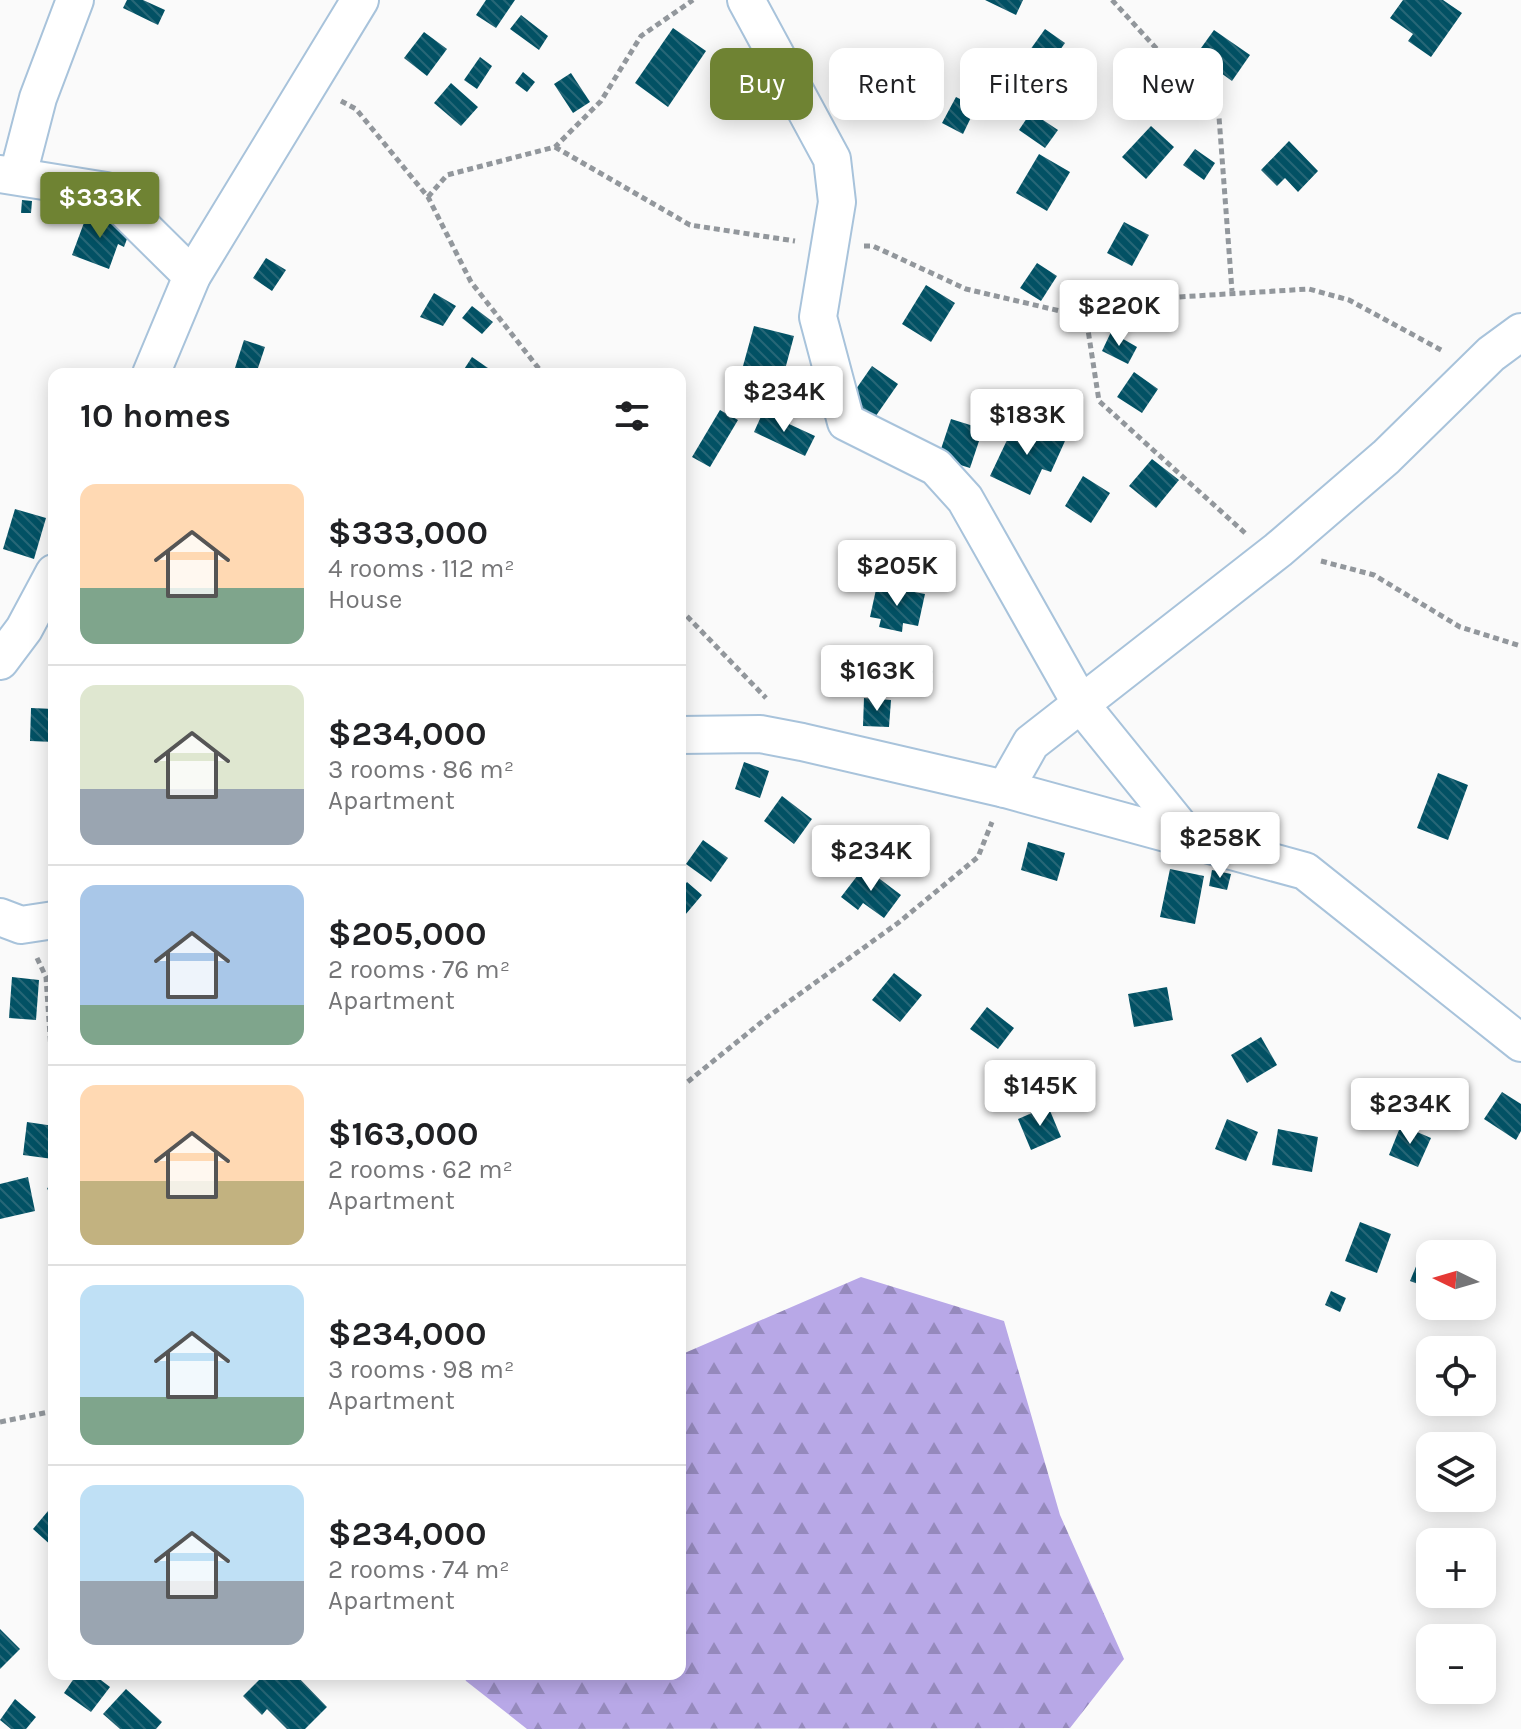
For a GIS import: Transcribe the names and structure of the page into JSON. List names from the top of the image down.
{
  "north": "left",
  "page": {
    "chip": [
      "Buy",
      "Rent",
      "Filters",
      "New"
    ],
    "price": [
      "$333K",
      "$220K",
      "$234K",
      "$183K",
      "$205K",
      "$163K",
      "$258K",
      "$234K",
      "$145K",
      "$234K"
    ],
    "heading": "10 homes",
    "list": [
      {
        "name": "$333,000",
        "note": "4 rooms · 112 m² · House"
      },
      {
        "name": "$234,000",
        "note": "3 rooms · 86 m² · Apartment"
      },
      {
        "name": "$205,000",
        "note": "2 rooms · 76 m² · Apartment"
      },
      {
        "name": "$163,000",
        "note": "2 rooms · 62 m² · Apartment"
      },
      {
        "name": "$234,000",
        "note": "3 rooms · 98 m² · Apartment"
      },
      {
        "name": "$234,000",
        "note": "2 rooms · 74 m² · Apartment"
      }
    ],
    "map_buttons": ["+", "−"]
  }
}
